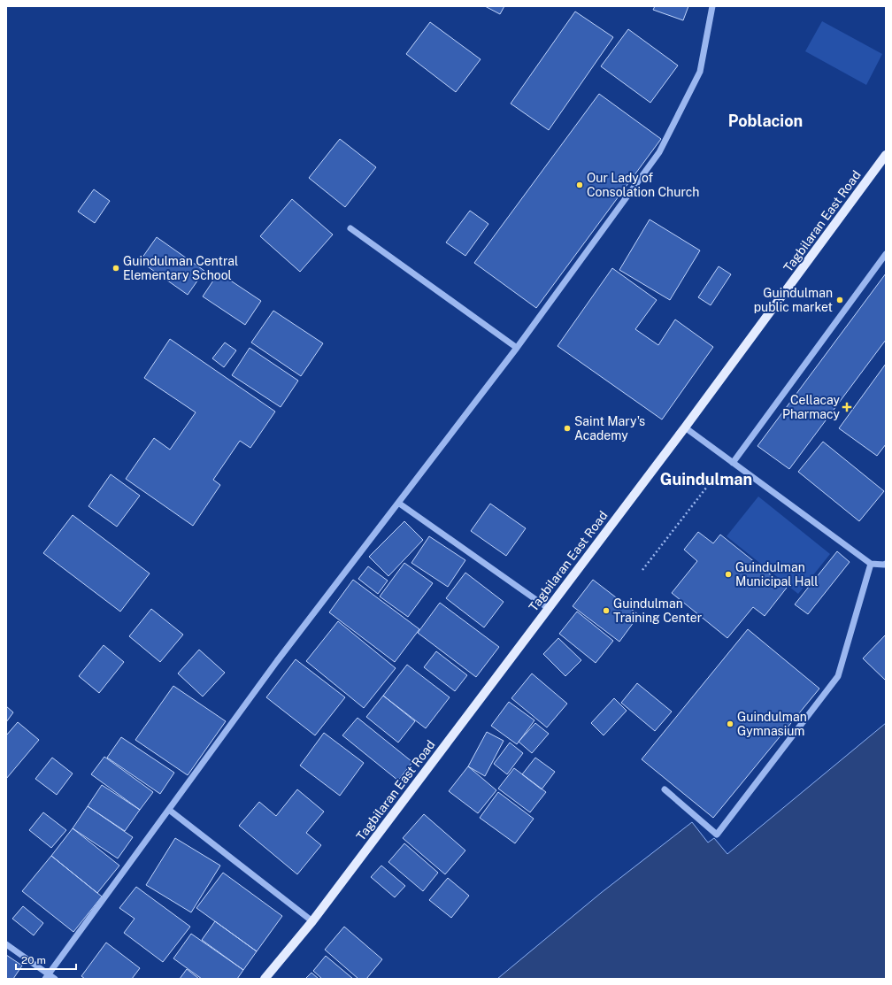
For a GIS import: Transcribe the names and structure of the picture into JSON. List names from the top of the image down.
{
  "streets": {
    "main road": ["Tagbilaran East Road"]
  },
  "districts": ["Poblacion", "Guindulman"],
  "places": {
    "other": [
      "Our Lady of Consolation Church",
      "Guindulman Central Elementary School",
      "Guindulman public market",
      "Saint Mary's Academy",
      "Guindulman Municipal Hall",
      "Guindulman Training Center",
      "Guindulman Gymnasium"
    ],
    "health": ["Cellacay Pharmacy"]
  },
  "scale_bar": "20 m"
}
